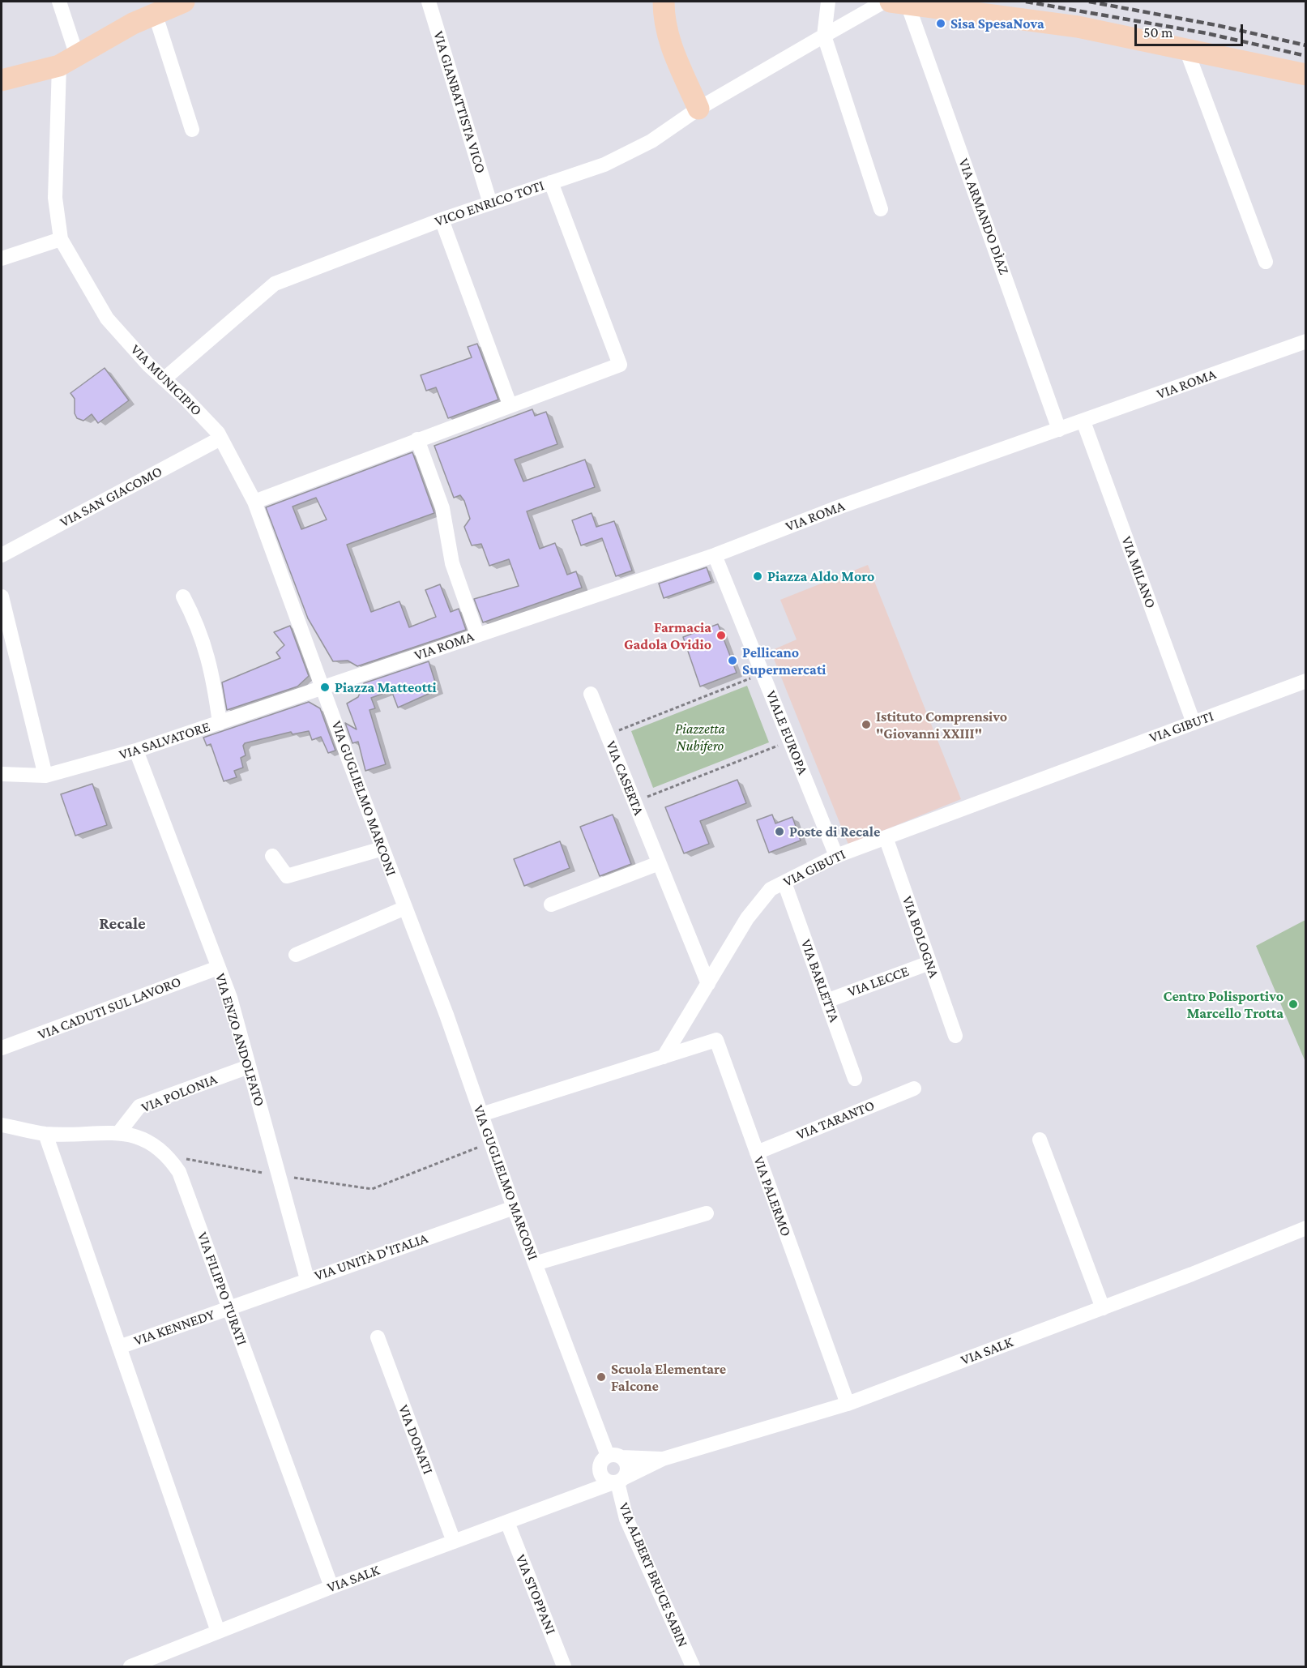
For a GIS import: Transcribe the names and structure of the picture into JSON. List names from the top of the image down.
{
  "streets": {
    "street": [
      "VIA GIANBATTISTA VICO",
      "VICO ENRICO TOTI",
      "VIA ARMANDO DÌAZ",
      "VIA MUNICIPIO",
      "VIA ROMA",
      "VIA SAN GIACOMO",
      "VIA MILANO",
      "VIA GIBUTI",
      "VIALE EUROPA",
      "VIA SALVATORE",
      "VIA CASERTA",
      "VIA GUGLIELMO MARCONI",
      "VIA BOLOGNA",
      "VIA BARLETTA",
      "VIA LECCE",
      "VIA CADUTI SUL LAVORO",
      "VIA ENZO ANDOLFATO",
      "VIA POLONIA",
      "VIA TARANTO",
      "VIA PALERMO",
      "VIA UNITÀ D'ITALIA",
      "VIA FILIPPO TURATI",
      "VIA KENNEDY",
      "VIA SALK",
      "VIA DONATI",
      "VIA ALBERT BRUCE SABIN",
      "VIA STOPPANI"
    ]
  },
  "crossings": [
    ["VIA GIANBATTISTA VICO", "VICO ENRICO TOTI"],
    ["VICO ENRICO TOTI", "VIA MUNICIPIO"],
    ["VIA ARMANDO DÌAZ", "VIA ROMA"],
    ["VIA MUNICIPIO", "VIA ROMA"],
    ["VIA MUNICIPIO", "VIA SAN GIACOMO"],
    ["VIA MUNICIPIO", "VIA SALVATORE"],
    ["VIA MUNICIPIO", "VIA GUGLIELMO MARCONI"],
    ["VIA ROMA", "VIA MILANO"],
    ["VIA ROMA", "VIALE EUROPA"],
    ["VIA ROMA", "VIA SALVATORE"],
    ["VIA ROMA", "VIA GUGLIELMO MARCONI"],
    ["VIA MILANO", "VIA GIBUTI"],
    ["VIA GIBUTI", "VIALE EUROPA"],
    ["VIA GIBUTI", "VIA CASERTA"],
    ["VIA GIBUTI", "VIA BOLOGNA"],
    ["VIA GIBUTI", "VIA BARLETTA"],
    ["VIA GIBUTI", "VIA PALERMO"],
    ["VIA SALVATORE", "VIA GUGLIELMO MARCONI"],
    ["VIA SALVATORE", "VIA ENZO ANDOLFATO"],
    ["VIA GUGLIELMO MARCONI", "VIA UNITÀ D'ITALIA"],
    ["VIA GUGLIELMO MARCONI", "VIA SALK"],
    ["VIA BOLOGNA", "VIA LECCE"],
    ["VIA BARLETTA", "VIA LECCE"],
    ["VIA CADUTI SUL LAVORO", "VIA ENZO ANDOLFATO"],
    ["VIA ENZO ANDOLFATO", "VIA POLONIA"],
    ["VIA ENZO ANDOLFATO", "VIA UNITÀ D'ITALIA"],
    ["VIA POLONIA", "VIA FILIPPO TURATI"],
    ["VIA TARANTO", "VIA PALERMO"],
    ["VIA PALERMO", "VIA SALK"],
    ["VIA UNITÀ D'ITALIA", "VIA FILIPPO TURATI"],
    ["VIA UNITÀ D'ITALIA", "VIA KENNEDY"],
    ["VIA FILIPPO TURATI", "VIA KENNEDY"],
    ["VIA FILIPPO TURATI", "VIA SALK"],
    ["VIA SALK", "VIA DONATI"],
    ["VIA SALK", "VIA ALBERT BRUCE SABIN"],
    ["VIA SALK", "VIA STOPPANI"]
  ],
  "districts": ["Recale"],
  "parks": ["Piazzetta Nubifero"],
  "places": [
    "Sisa SpesaNova",
    "Piazza Aldo Moro",
    "Farmacia Gadola Ovidio",
    "Pellicano Supermercati",
    "Piazza Matteotti",
    "Istituto Comprensivo \"Giovanni XXIII\"",
    "Poste di Recale",
    "Centro Polisportivo Marcello Trotta",
    "Scuola Elementare Falcone"
  ],
  "scale_bar": "50 m"
}
